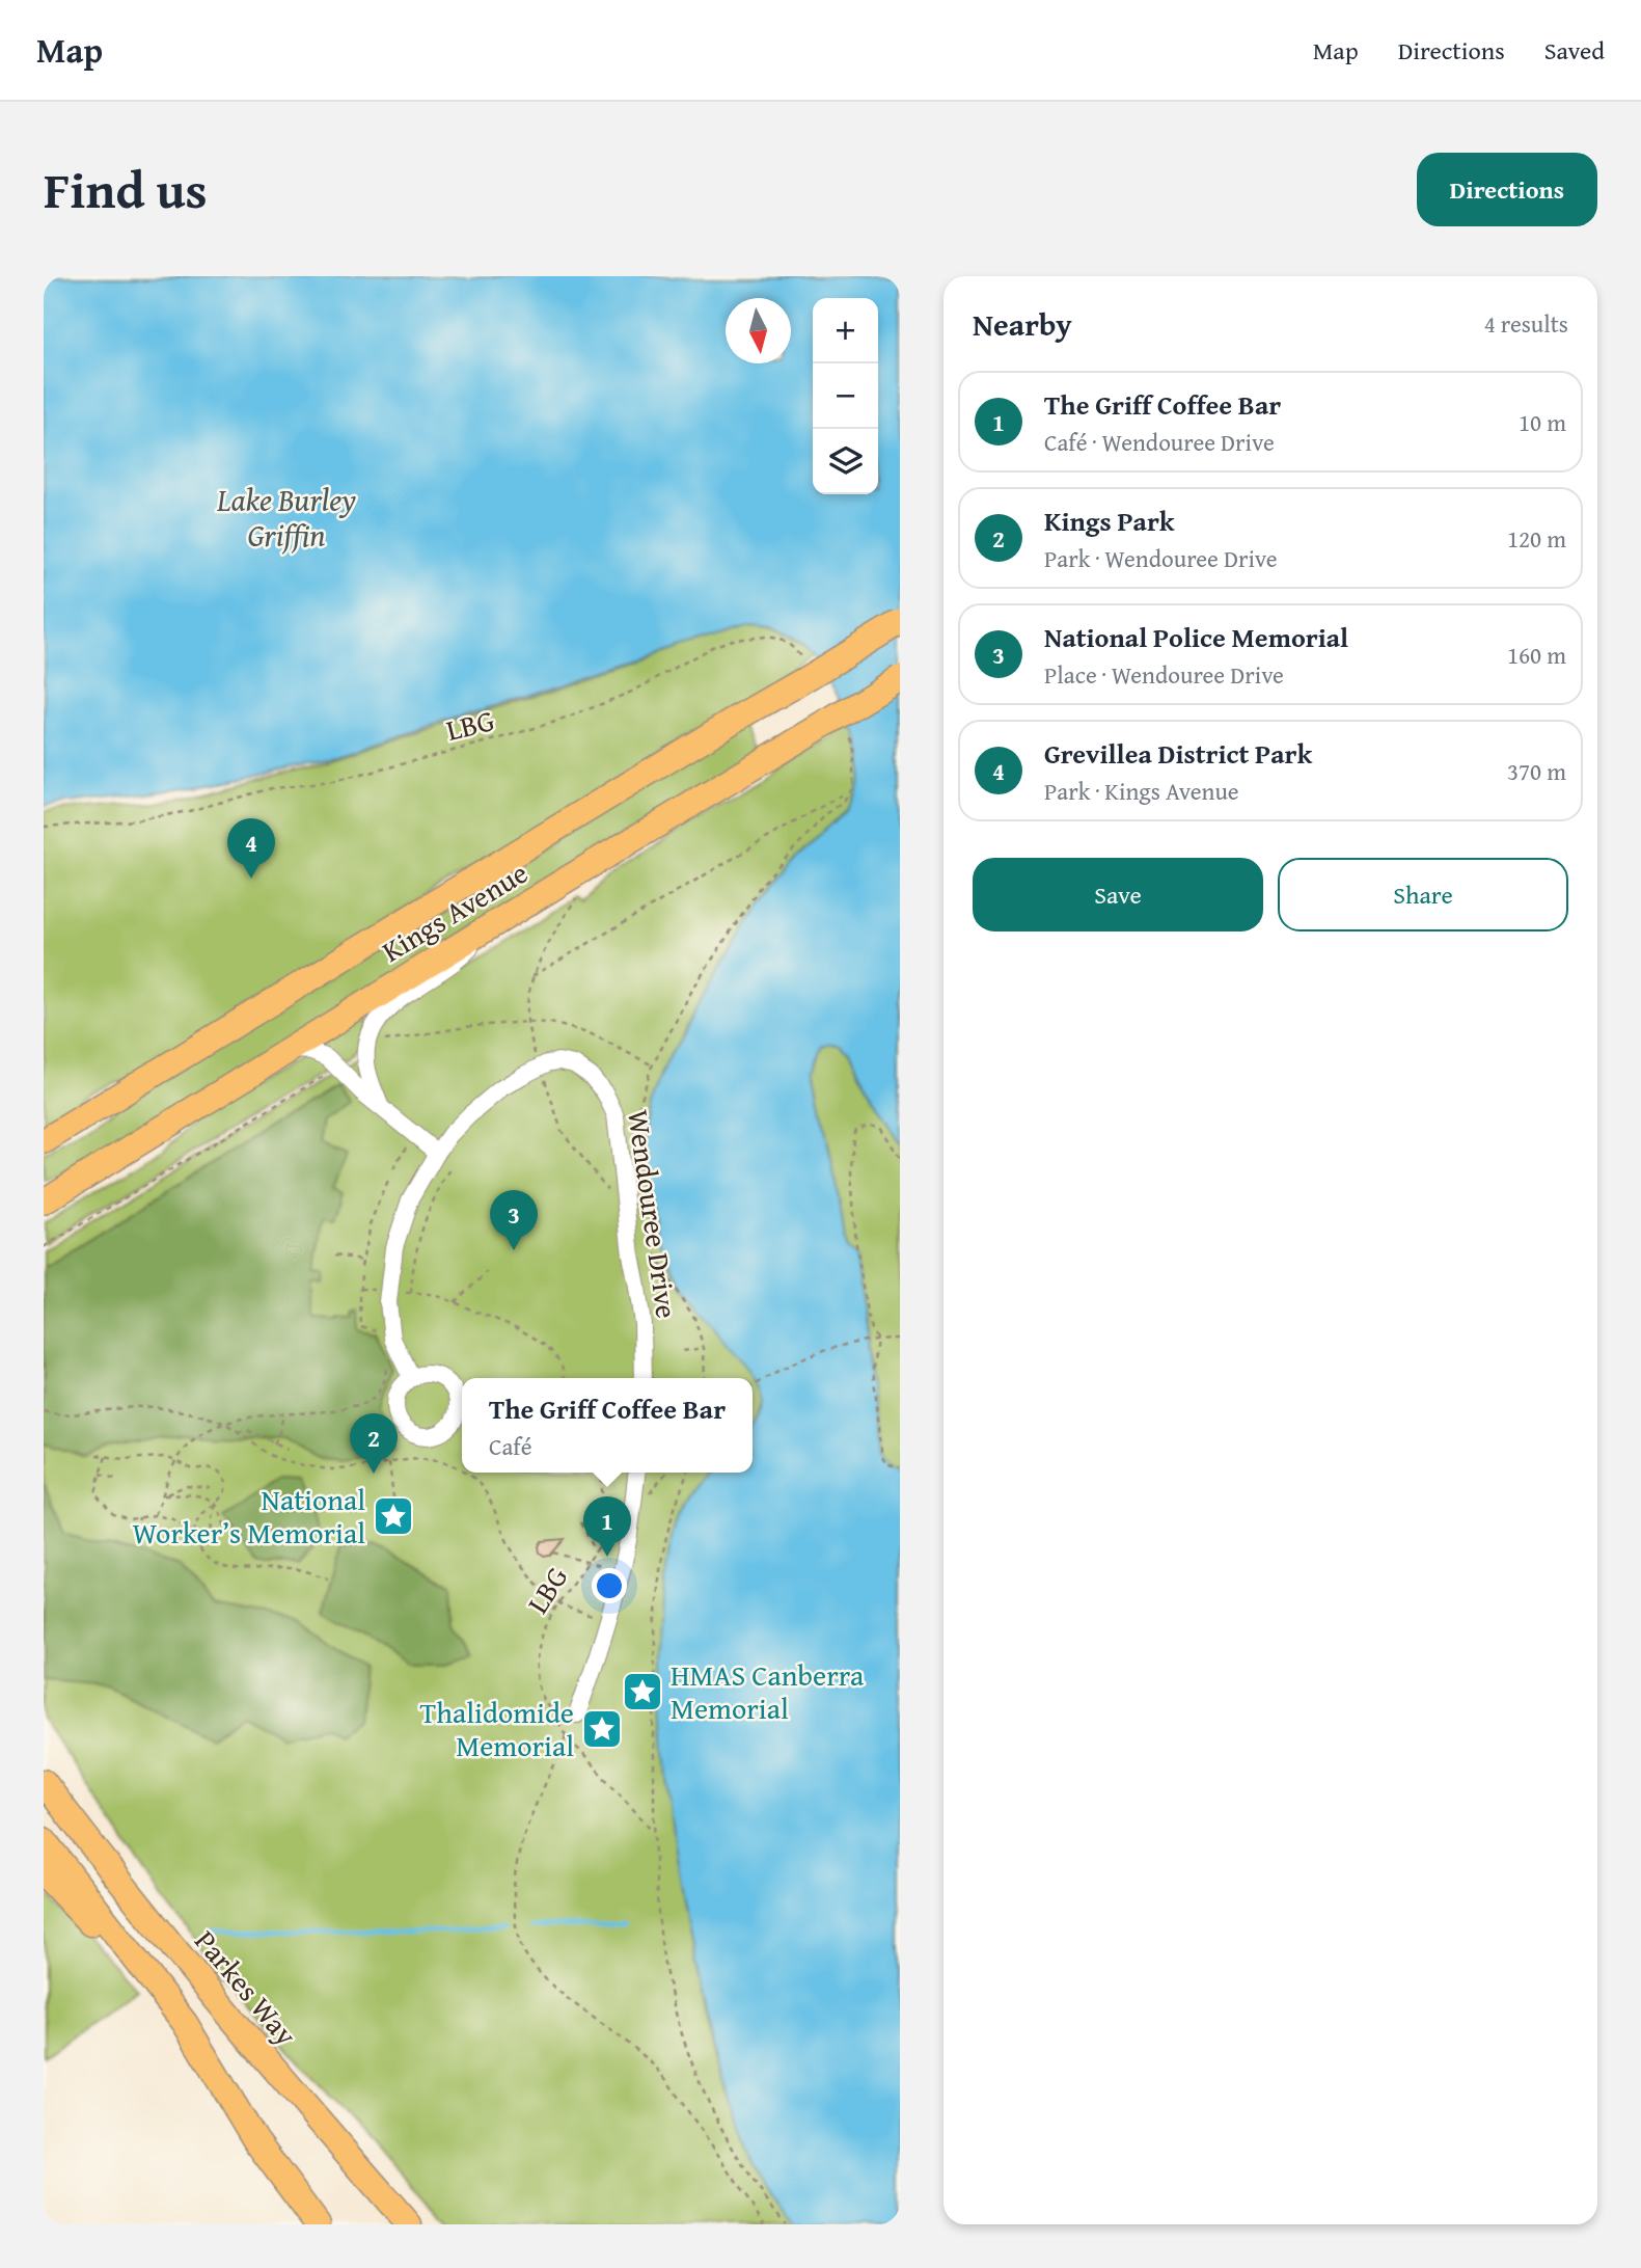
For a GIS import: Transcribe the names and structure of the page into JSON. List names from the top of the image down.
{
  "streets": {
    "main road": ["Kings Avenue", "Parkes Way"],
    "street": ["Wendouree Drive"],
    "path": ["LBG"]
  },
  "crossings": [
    ["LBG", "Kings Avenue"]
  ],
  "water": ["Lake Burley Griffin"],
  "places": {
    "place": ["National Worker’s Memorial", "HMAS Canberra Memorial", "Thalidomide Memorial"]
  },
  "north": "bottom",
  "page": {
    "header": "Map",
    "nav": ["Map", "Directions", "Saved"],
    "title": "Find us",
    "buttons": [
      "Directions",
      ["Save", "Share"]
    ],
    "heading": ["Nearby", "4 results"],
    "map_buttons": ["+", "−"],
    "list": [
      {
        "mark": "1",
        "name": "The Griff Coffee Bar",
        "note": "Café · Wendouree Drive",
        "value": "10 m"
      },
      {
        "mark": "2",
        "name": "Kings Park",
        "note": "Park · Wendouree Drive",
        "value": "120 m"
      },
      {
        "mark": "3",
        "name": "National Police Memorial",
        "note": "Place · Wendouree Drive",
        "value": "160 m"
      },
      {
        "mark": "4",
        "name": "Grevillea District Park",
        "note": "Park · Kings Avenue",
        "value": "370 m"
      }
    ],
    "pins": [
      "4",
      "3",
      "2",
      "1"
    ],
    "popup": ["The Griff Coffee Bar", "Café"]
  }
}
